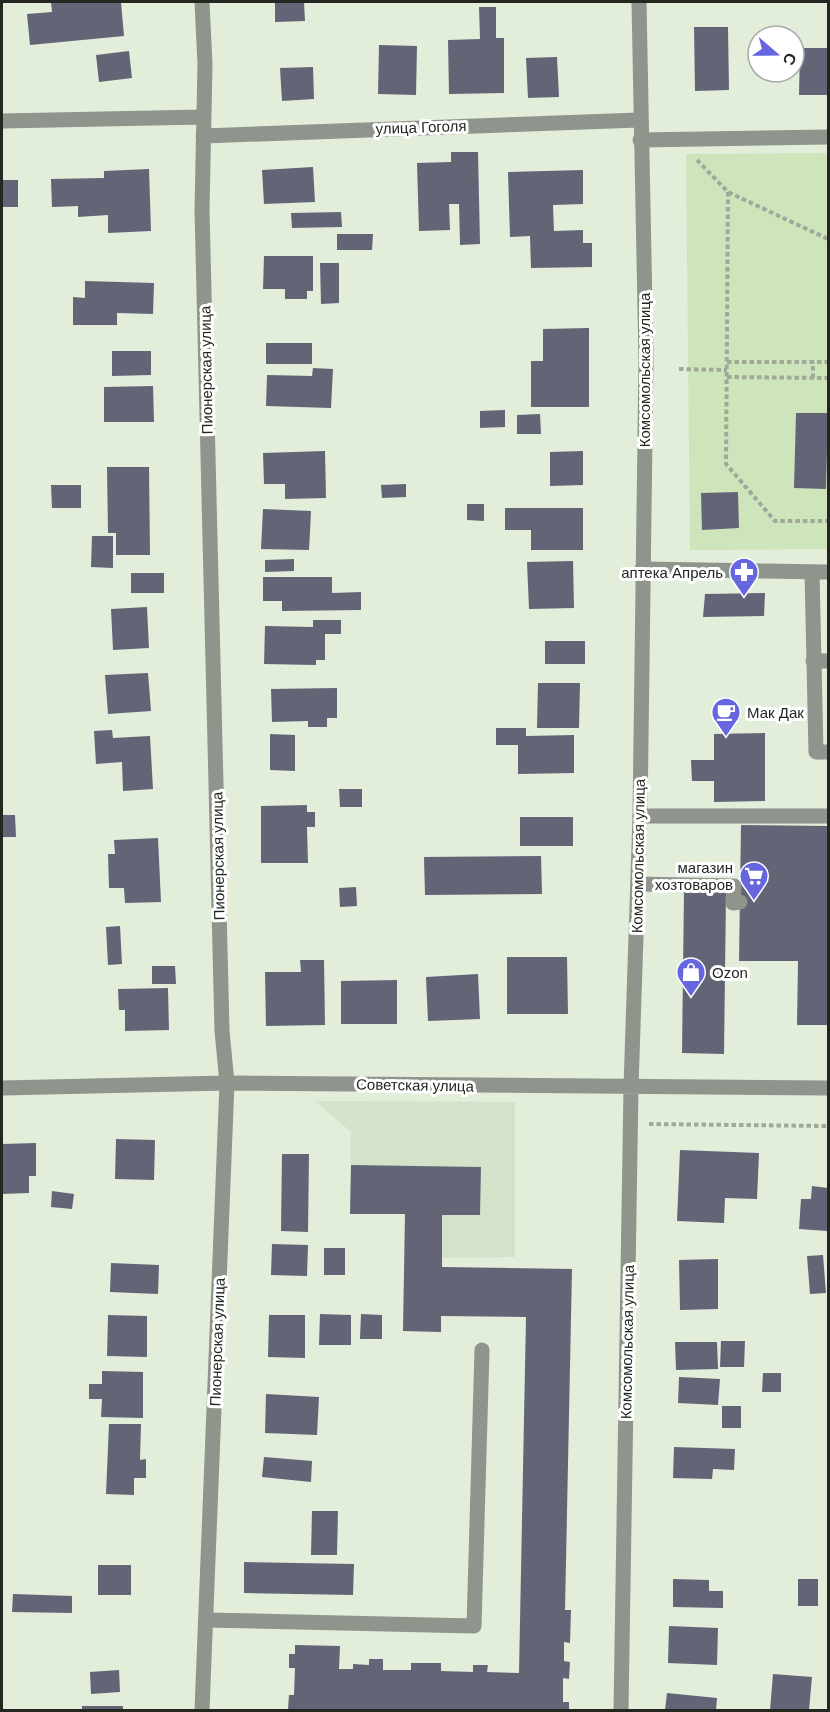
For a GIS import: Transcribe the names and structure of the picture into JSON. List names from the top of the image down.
{
  "streets": {
    "street": [
      "улица Гоголя",
      "Пионерская улица",
      "Комсомольская улица",
      "Советская улица"
    ]
  },
  "crossings": [
    ["улица Гоголя", "Пионерская улица"],
    ["улица Гоголя", "Комсомольская улица"],
    ["Пионерская улица", "Советская улица"],
    ["Комсомольская улица", "Советская улица"]
  ],
  "places": {
    "pharmacy": ["аптека Апрель"],
    "cafe": ["Мак Дак"],
    "supermarket": ["магазин хозтоваров"],
    "shop": ["Ozon"]
  },
  "north": "right"
}
